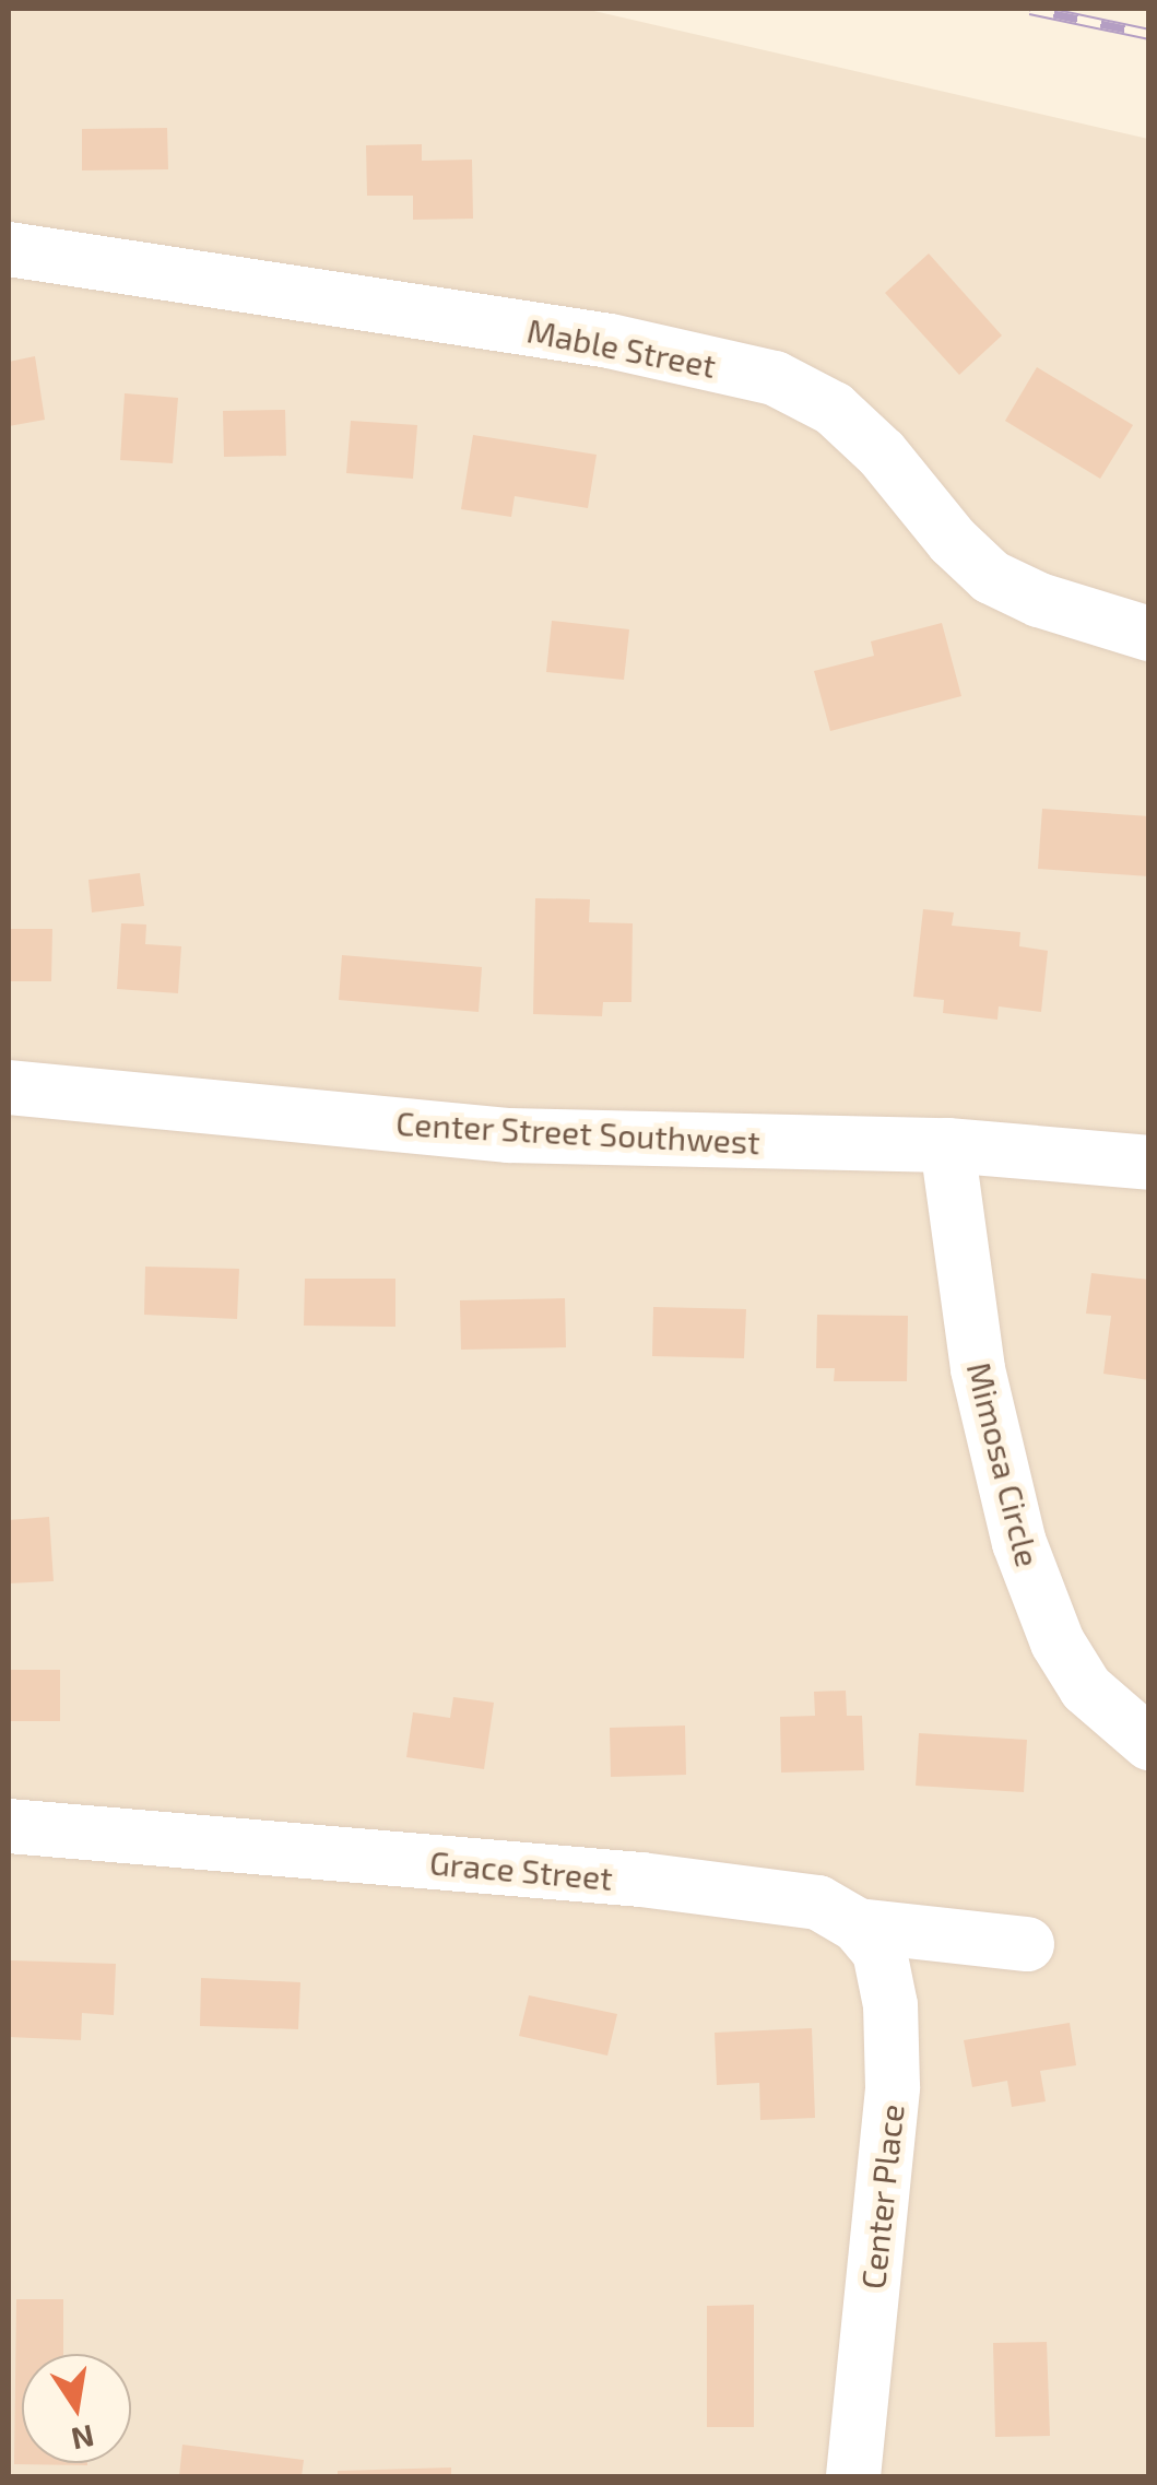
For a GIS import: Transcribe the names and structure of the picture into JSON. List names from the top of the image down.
{
  "streets": {
    "street": [
      "Mable Street",
      "Center Street Southwest",
      "Mimosa Circle",
      "Grace Street",
      "Center Place"
    ]
  },
  "crossings": [
    ["Center Street Southwest", "Mimosa Circle"],
    ["Grace Street", "Center Place"]
  ],
  "north": "bottom"
}
